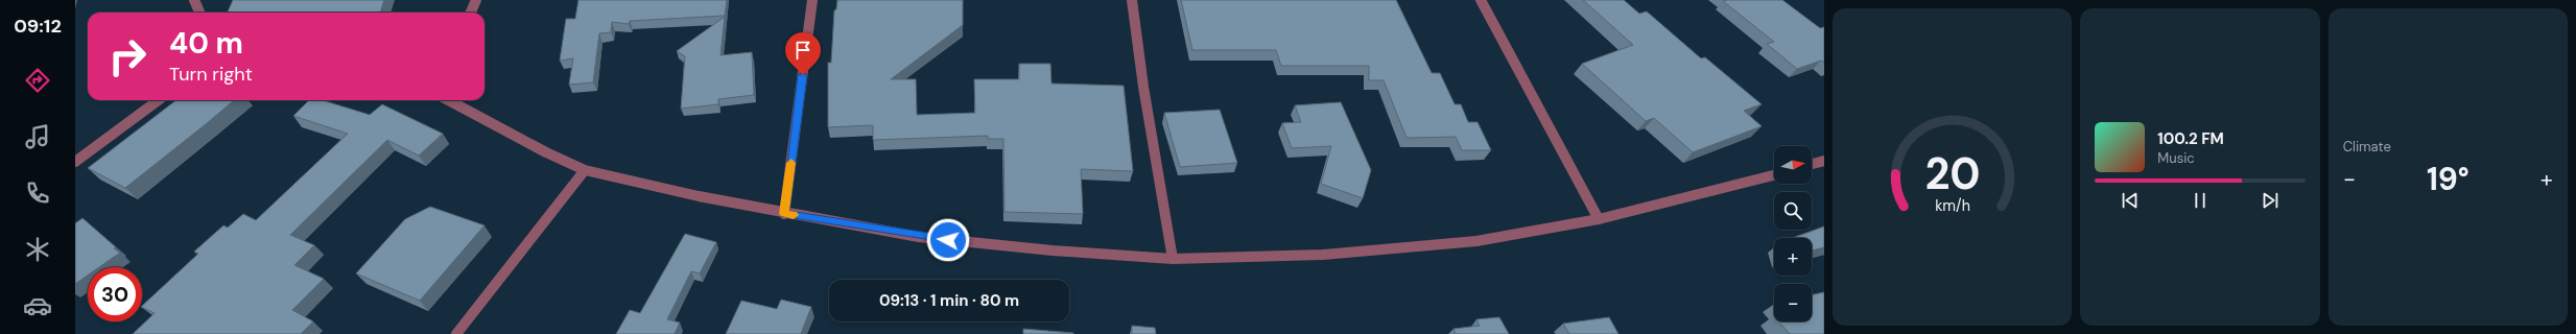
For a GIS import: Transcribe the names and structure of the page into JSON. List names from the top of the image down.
{
  "north": "right",
  "page": {
    "tabs": "09:12",
    "tile": "Climate",
    "turn": ["40 m", "Turn right"],
    "song": ["100.2 FM", "Music"],
    "map_buttons": ["+", "−"],
    "heat": ["−", "19°", "+"],
    "limit": "30",
    "trip": "09:13 · 1 min · 80 m",
    "gauge": ["20", "km/h"]
  }
}
